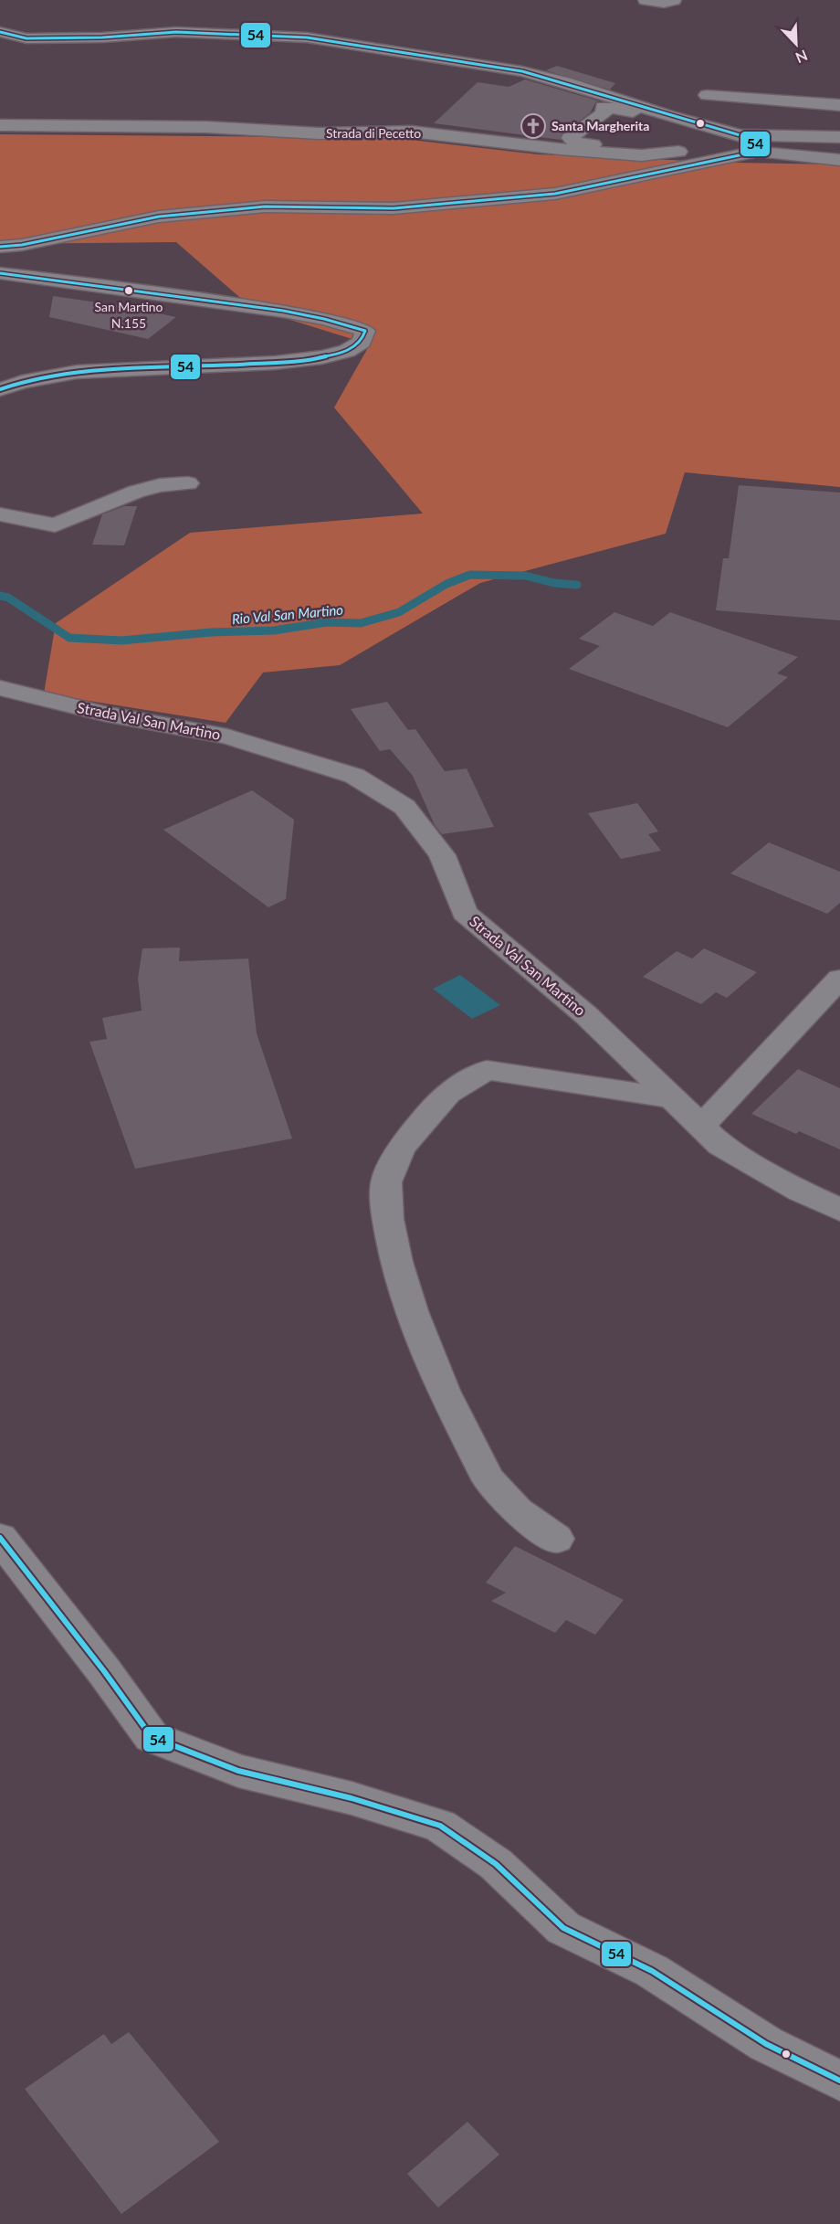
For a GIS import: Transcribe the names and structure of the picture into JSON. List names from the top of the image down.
{
  "streets": {
    "street": ["Strada di Pecetto", "Strada Val San Martino"]
  },
  "water": ["Rio Val San Martino"],
  "places": {
    "church": ["Santa Margherita"],
    "other": ["San Martino N.155"]
  },
  "lines": ["transit line 54"],
  "north": "bottom right"
}
